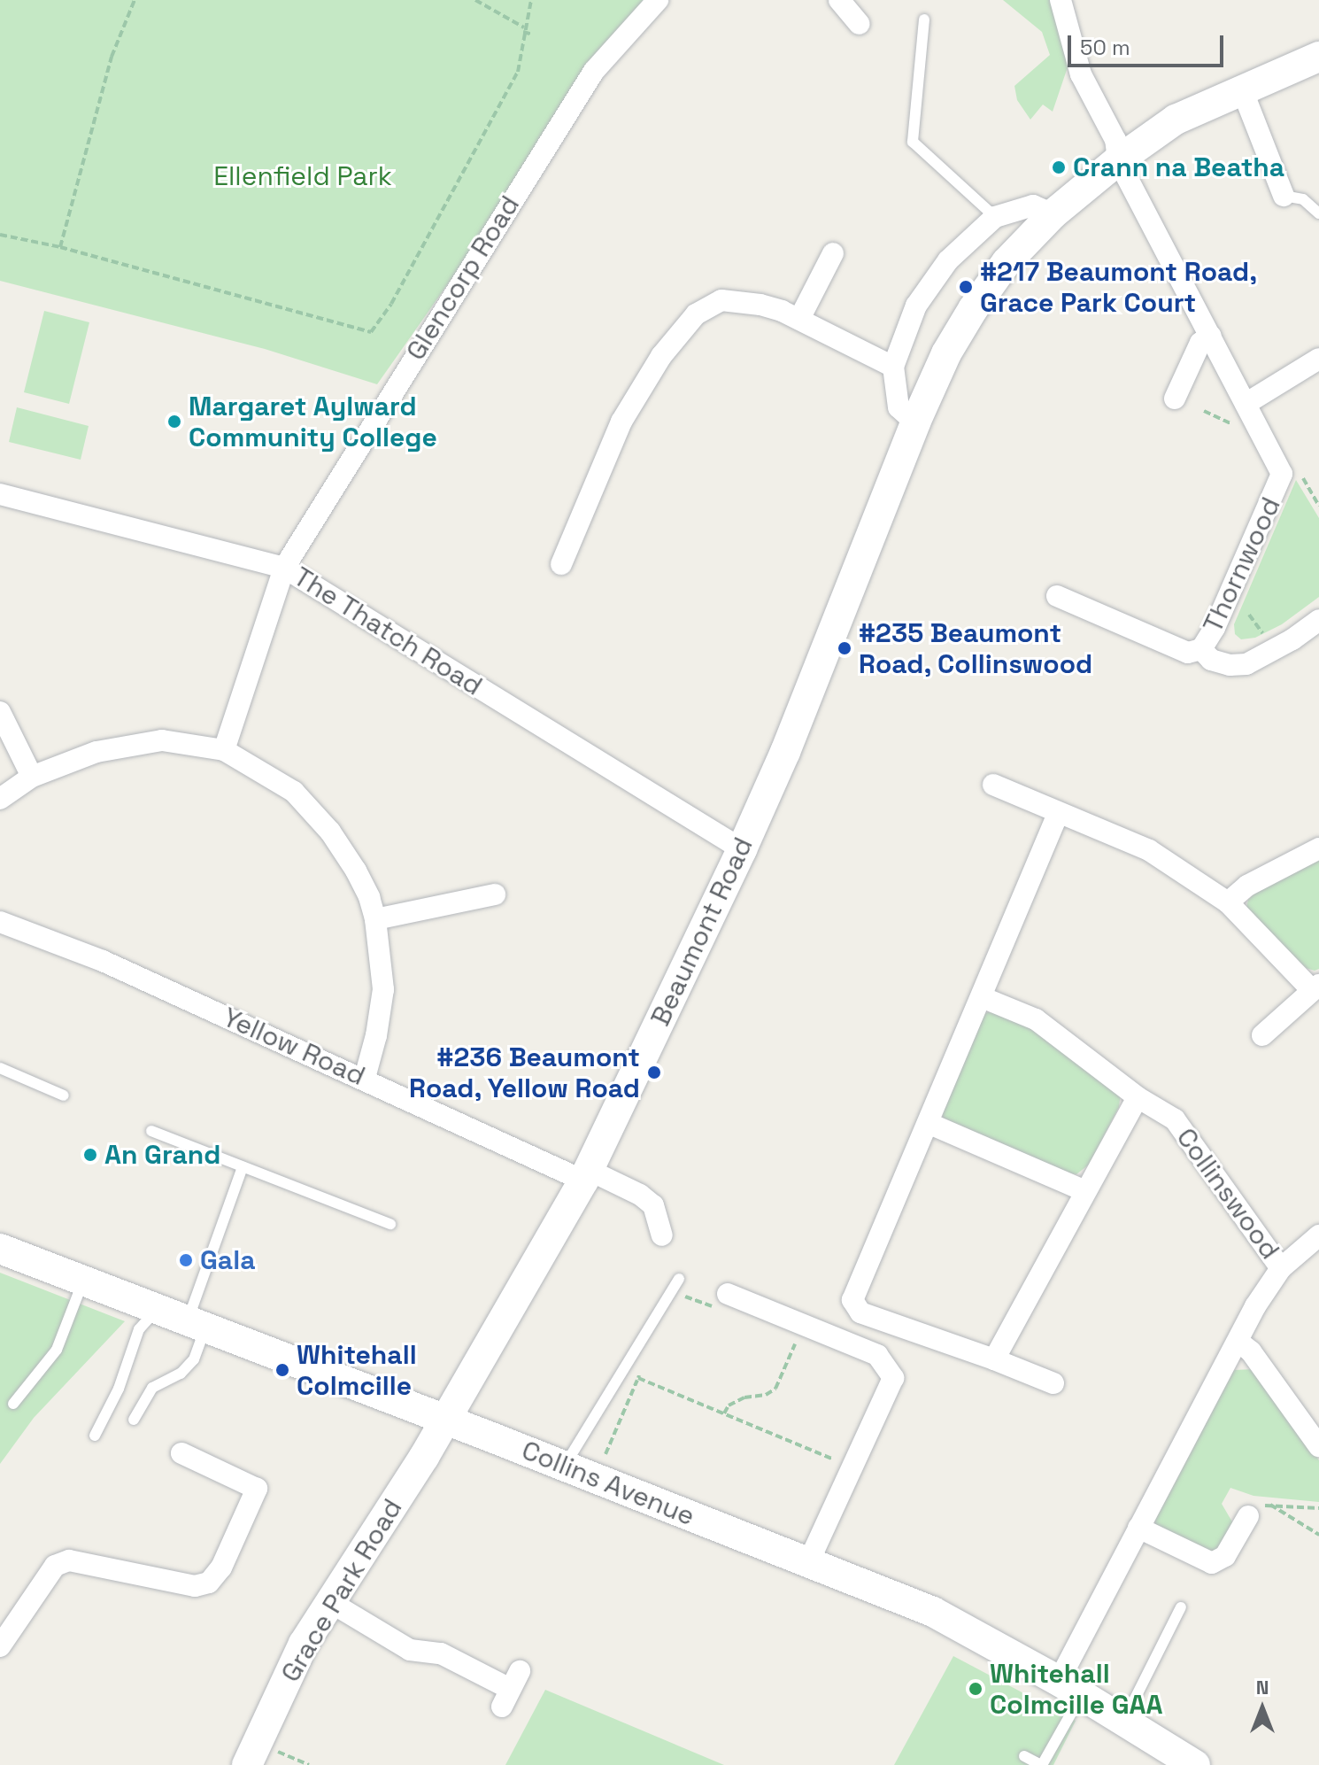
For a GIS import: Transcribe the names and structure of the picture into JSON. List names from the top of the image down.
{
  "streets": {
    "street": [
      "Glencorp Road",
      "Thornwood",
      "The Thatch Road",
      "Beaumont Road",
      "Yellow Road",
      "Collinswood",
      "Collins Avenue",
      "Grace Park Road"
    ]
  },
  "crossings": [
    ["Glencorp Road", "The Thatch Road"],
    ["Thornwood", "Beaumont Road"],
    ["The Thatch Road", "Beaumont Road"],
    ["Beaumont Road", "Yellow Road"],
    ["Beaumont Road", "Collins Avenue"],
    ["Beaumont Road", "Grace Park Road"],
    ["Collinswood", "Collins Avenue"],
    ["Collins Avenue", "Grace Park Road"]
  ],
  "parks": ["Ellenfield Park"],
  "places": [
    "Crann na Beatha",
    "#217 Beaumont Road, Grace Park Court",
    "Margaret Aylward Community College",
    "#235 Beaumont Road, Collinswood",
    "#236 Beaumont Road, Yellow Road",
    "An Grand",
    "Gala",
    "Whitehall Colmcille",
    "Whitehall Colmcille GAA"
  ],
  "scale_bar": "50 m",
  "north": "top"
}
